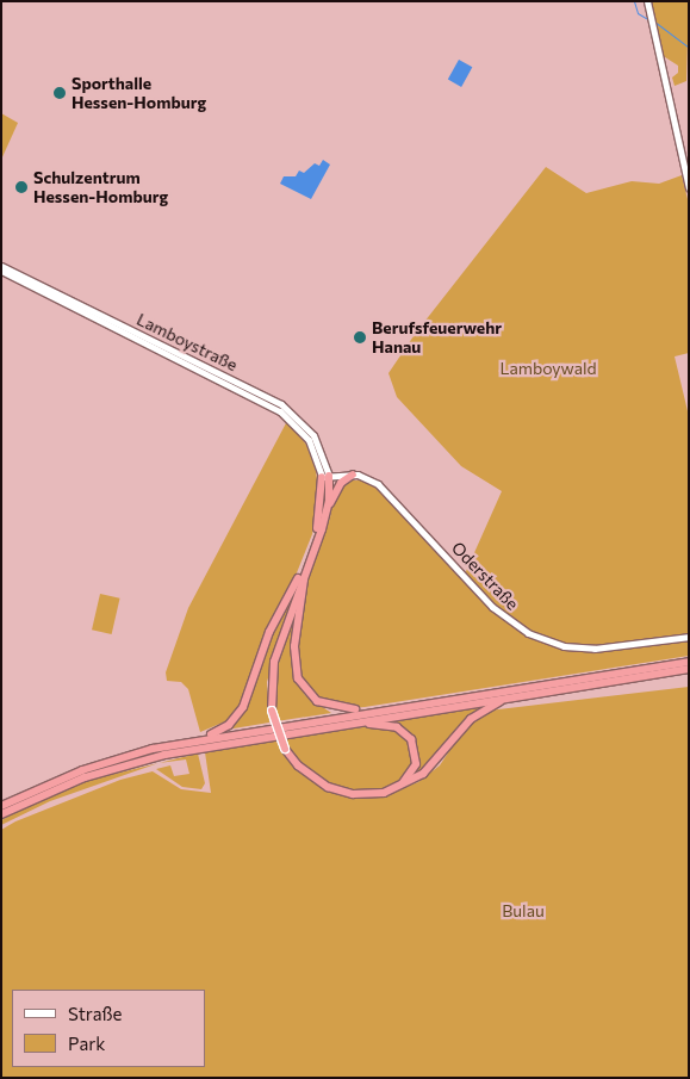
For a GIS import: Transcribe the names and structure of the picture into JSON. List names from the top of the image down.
{
  "streets": {
    "main road": ["Lamboystraße", "Oderstraße"]
  },
  "crossings": [
    ["Lamboystraße", "Oderstraße"]
  ],
  "parks": ["Lamboywald", "Bulau"],
  "places": ["Sporthalle Hessen-Homburg", "Schulzentrum Hessen-Homburg", "Berufsfeuerwehr Hanau"],
  "legend": ["Straße", "Park"]
}
